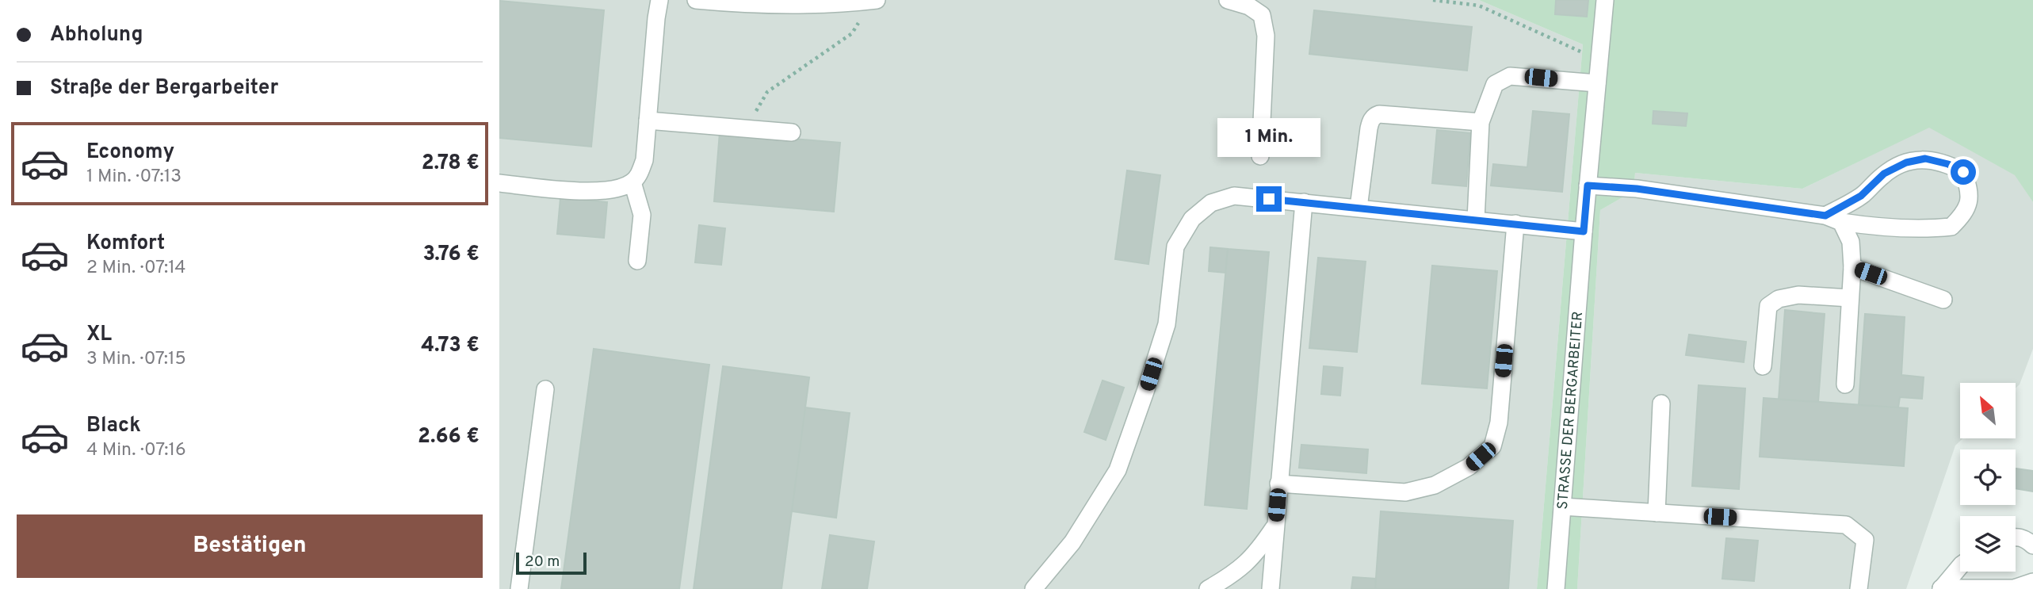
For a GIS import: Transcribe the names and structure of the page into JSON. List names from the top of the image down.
{
  "streets": {
    "street": ["STRASSE DER BERGARBEITER"]
  },
  "scale_bar": "20 m",
  "north": "top left",
  "page": {
    "banner": ["Abholung", "Straße der Bergarbeiter"],
    "bubble": "1 Min.",
    "list": [
      {
        "name": "Economy",
        "note": "1 Min. · 07:13",
        "value": "2.78 €"
      },
      {
        "name": "Komfort",
        "note": "2 Min. · 07:14",
        "value": "3.76 €"
      },
      {
        "name": "XL",
        "note": "3 Min. · 07:15",
        "value": "4.73 €"
      },
      {
        "name": "Black",
        "note": "4 Min. · 07:16",
        "value": "2.66 €"
      }
    ],
    "buttons": "Bestätigen",
    "scale": "20 m"
  }
}
